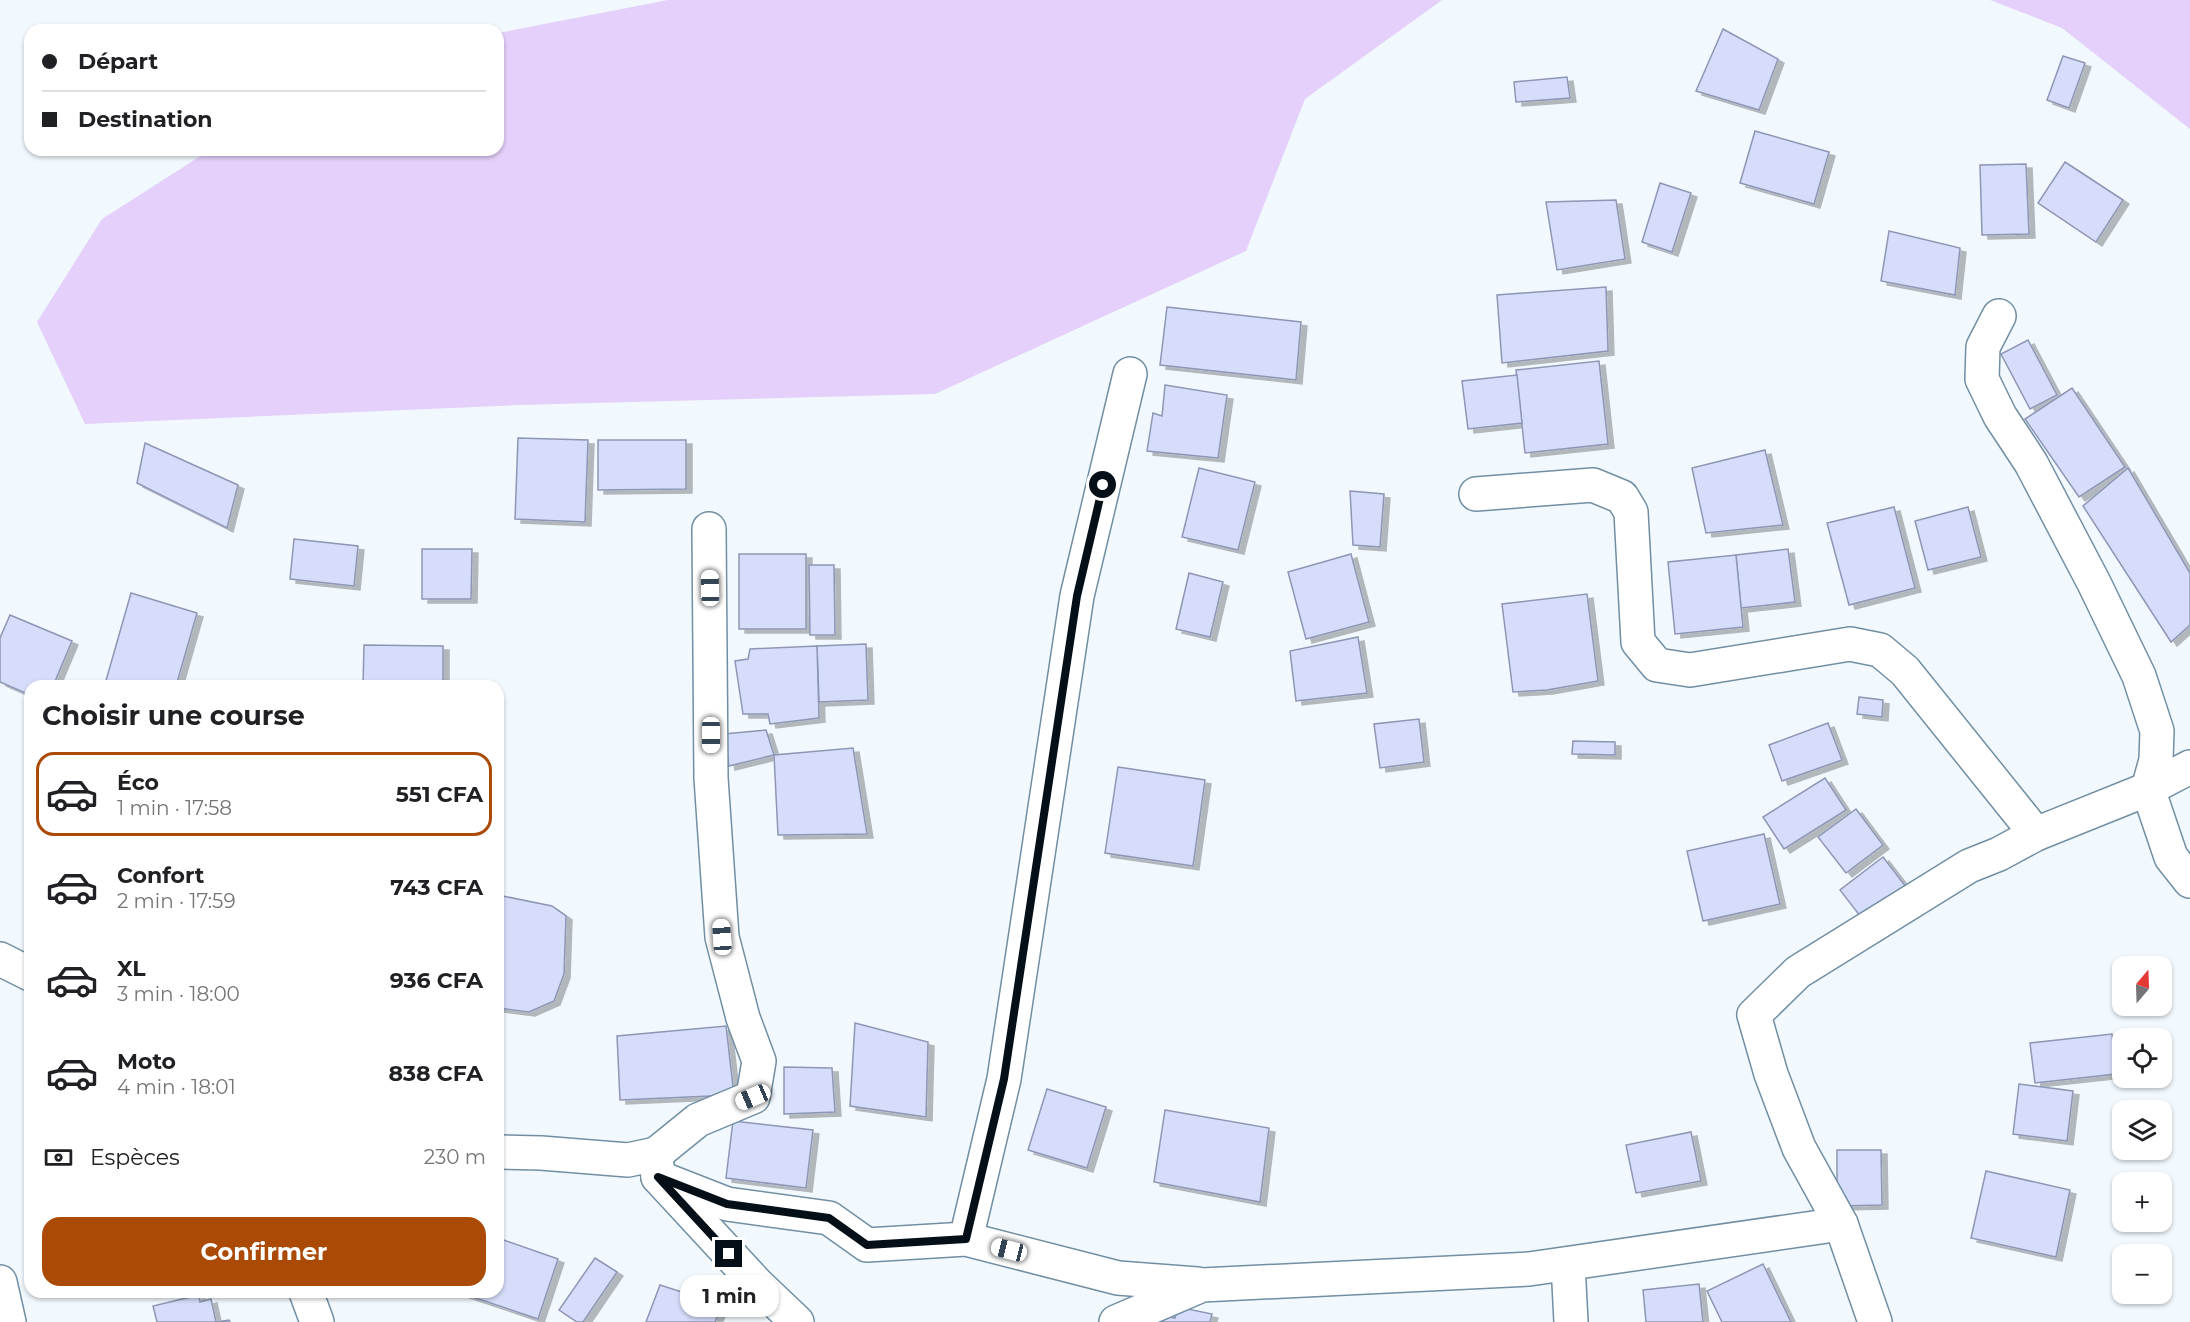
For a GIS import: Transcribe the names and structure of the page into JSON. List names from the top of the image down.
{
  "north": "top",
  "page": {
    "banner": ["Départ", "Destination"],
    "heading": "Choisir une course",
    "list": [
      {
        "name": "Éco",
        "note": "1 min · 17:58",
        "value": "551 CFA"
      },
      {
        "name": "Confort",
        "note": "2 min · 17:59",
        "value": "743 CFA"
      },
      {
        "name": "XL",
        "note": "3 min · 18:00",
        "value": "936 CFA"
      },
      {
        "name": "Moto",
        "note": "4 min · 18:01",
        "value": "838 CFA"
      }
    ],
    "map_buttons": ["+", "−"],
    "pay": ["Espèces", "230 m"],
    "buttons": "Confirmer",
    "bubble": "1 min"
  }
}
